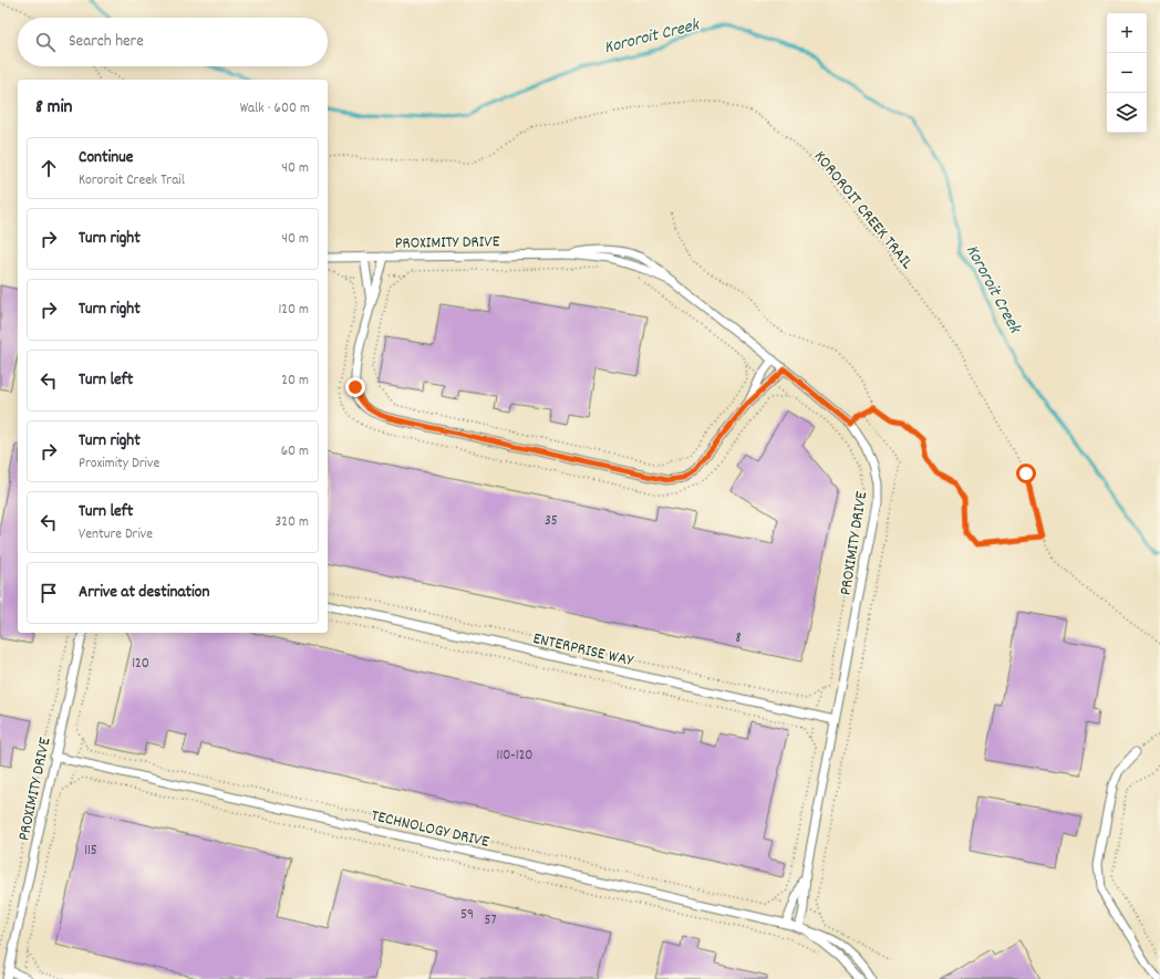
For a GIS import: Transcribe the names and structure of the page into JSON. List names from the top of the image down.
{
  "streets": {
    "street": ["PROXIMITY DRIVE", "ENTERPRISE WAY", "TECHNOLOGY DRIVE"],
    "path": ["KOROROIT CREEK TRAIL"]
  },
  "crossings": [
    ["PROXIMITY DRIVE", "ENTERPRISE WAY"],
    ["PROXIMITY DRIVE", "TECHNOLOGY DRIVE"]
  ],
  "water": ["Kororoit Creek"],
  "house_numbers": [
    "35",
    "8",
    "120",
    "110-120",
    "115",
    "59",
    "57"
  ],
  "page": {
    "map_buttons": ["+", "−"],
    "search": "Search here",
    "heading": ["8 min", "Walk · 600 m"],
    "list": [
      ["Continue", "Kororoit Creek Trail", "40 m"],
      ["Turn right", "40 m"],
      ["Turn right", "120 m"],
      ["Turn left", "20 m"],
      ["Turn right", "Proximity Drive", "60 m"],
      ["Turn left", "Venture Drive", "320 m"],
      "Arrive at destination"
    ]
  }
}
